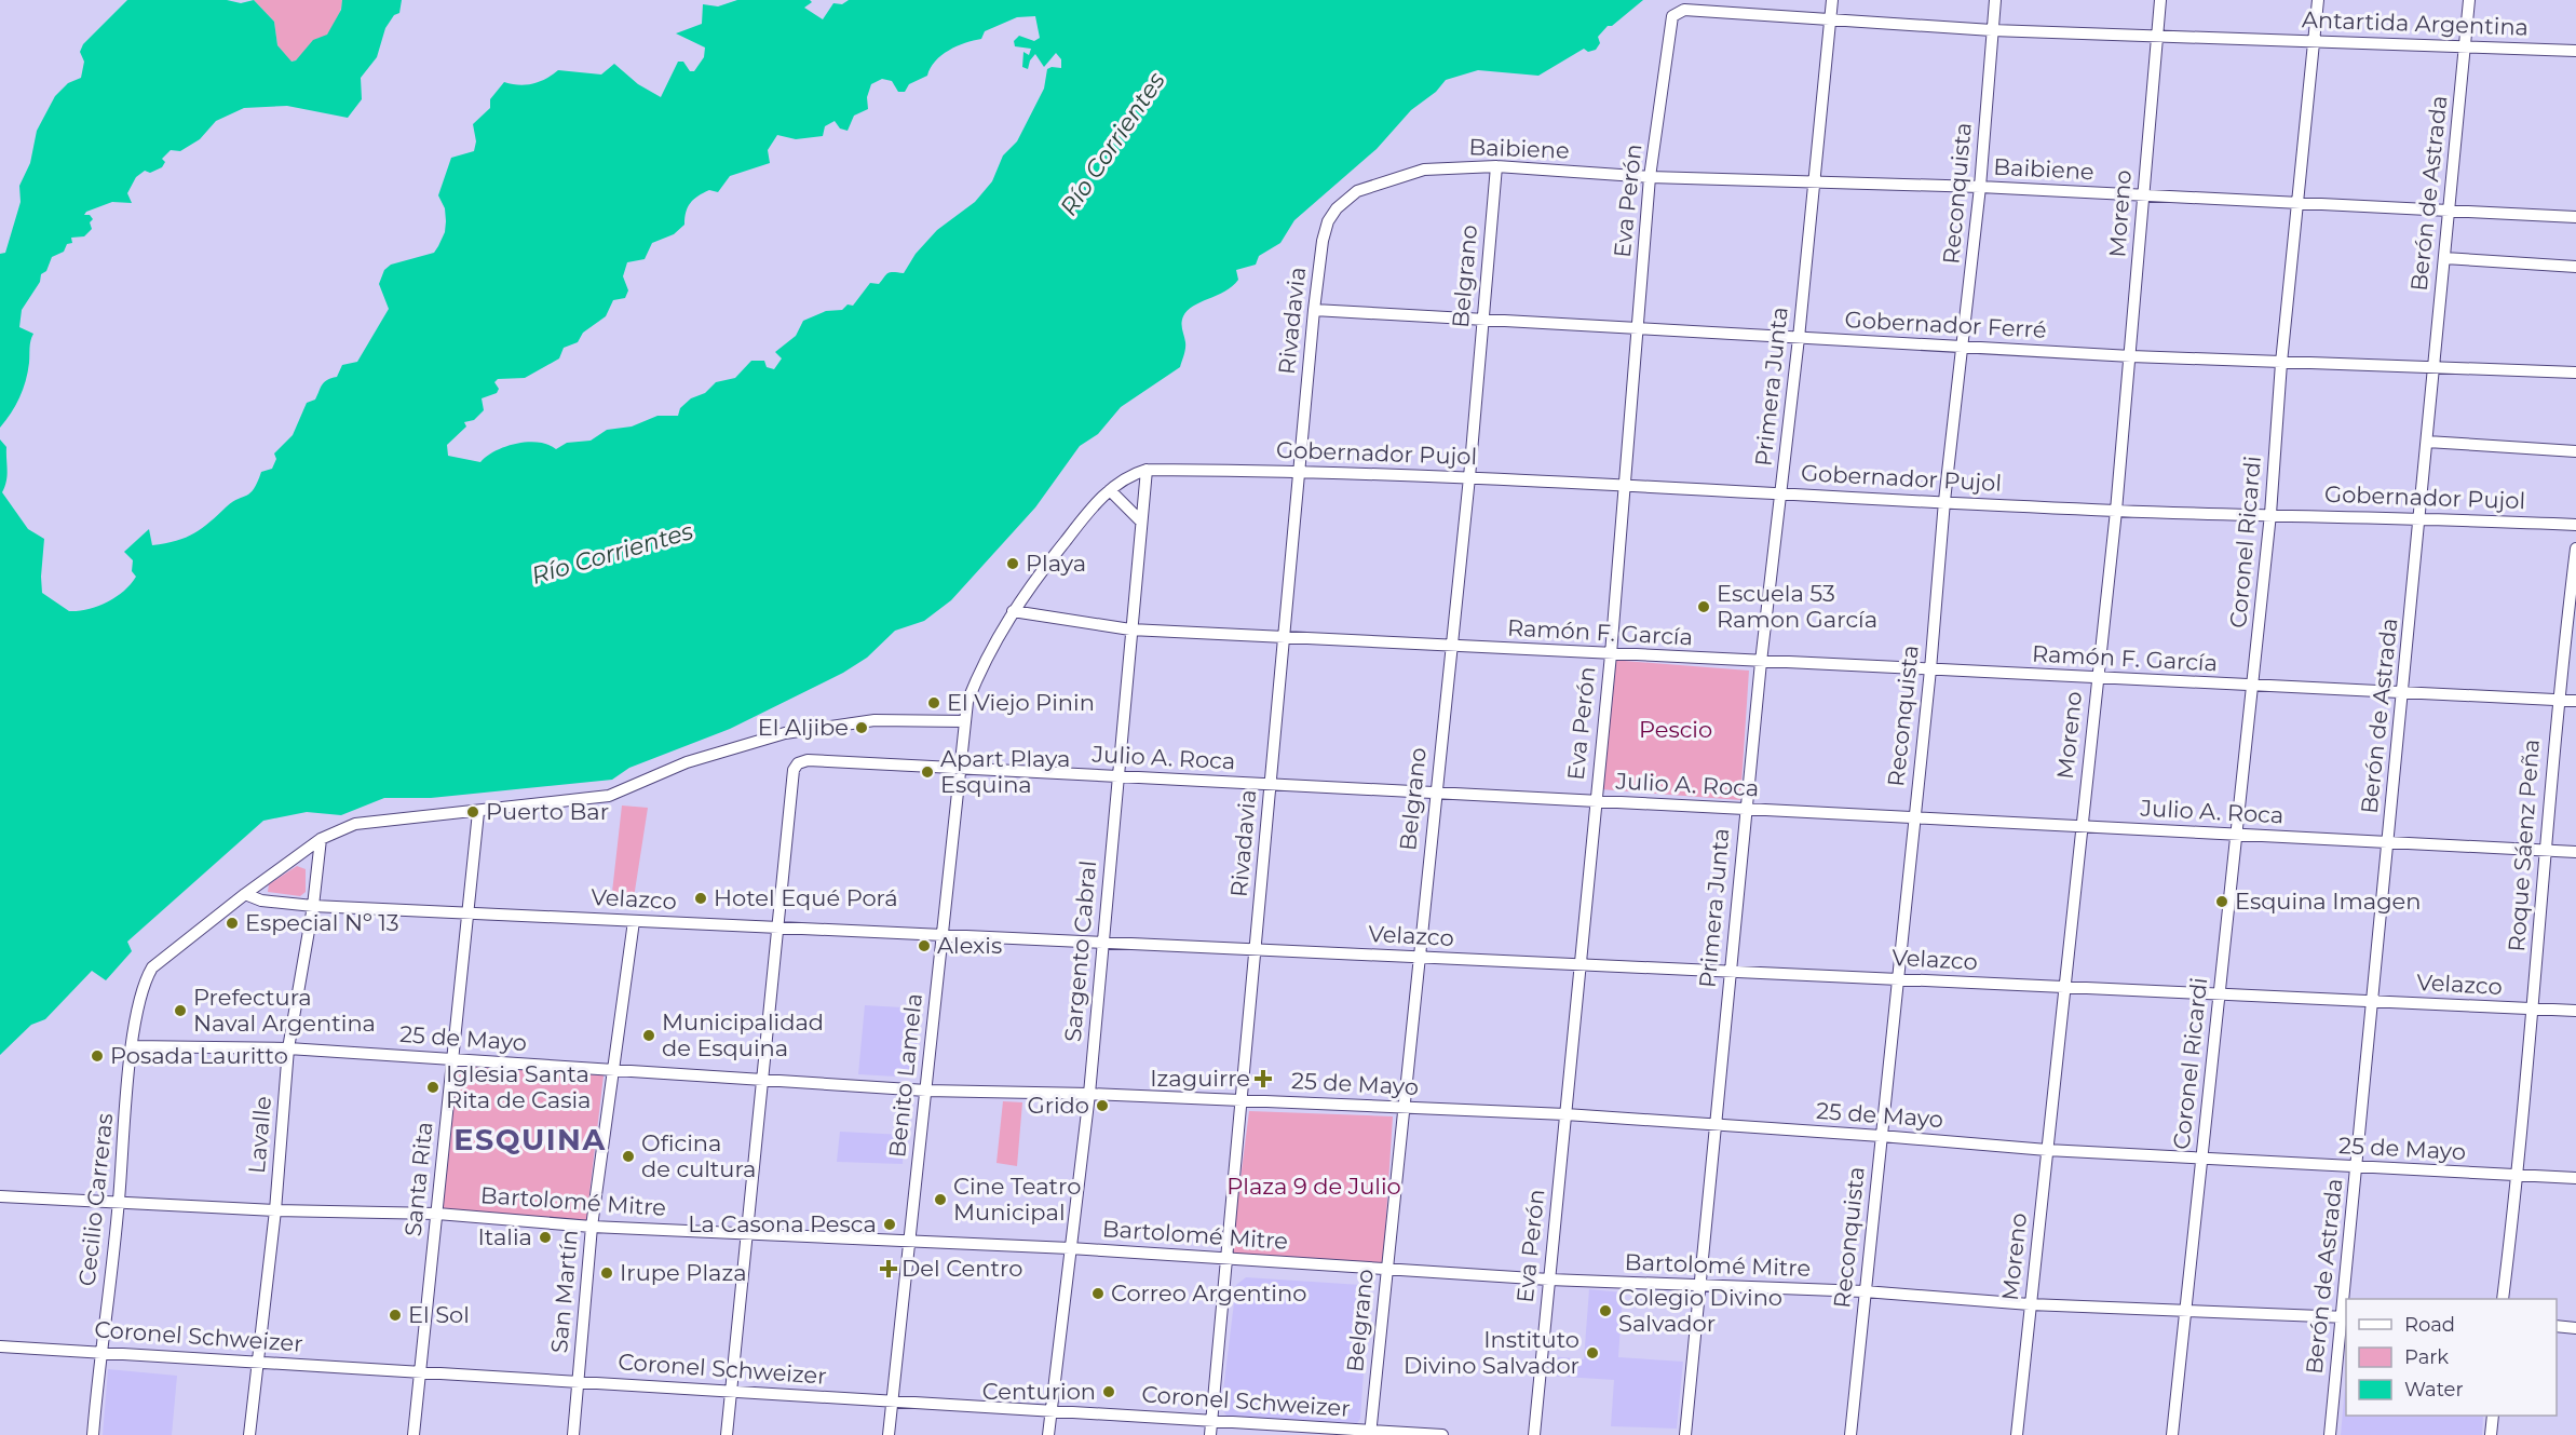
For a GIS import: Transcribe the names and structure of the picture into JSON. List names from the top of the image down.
{
  "streets": {
    "street": [
      "Antartida Argentina",
      "Baibiene",
      "Reconquista",
      "Berón de Astrada",
      "Eva Perón",
      "Moreno",
      "Belgrano",
      "Rivadavia",
      "Gobernador Ferré",
      "Primera Junta",
      "Gobernador Pujol",
      "Coronel Ricardi",
      "Ramón F. García",
      "Julio A. Roca",
      "Roque Sáenz Peña",
      "Velazco",
      "Sargento Cabral",
      "25 de Mayo",
      "Benito Lamela",
      "Lavalle",
      "Santa Rita",
      "Cecilio Carreras",
      "Bartolomé Mitre",
      "San Martín",
      "Coronel Schweizer"
    ]
  },
  "crossings": [
    ["Antartida Argentina", "Reconquista"],
    ["Antartida Argentina", "Berón de Astrada"],
    ["Antartida Argentina", "Eva Perón"],
    ["Antartida Argentina", "Moreno"],
    ["Antartida Argentina", "Primera Junta"],
    ["Antartida Argentina", "Coronel Ricardi"],
    ["Baibiene", "Reconquista"],
    ["Baibiene", "Berón de Astrada"],
    ["Baibiene", "Eva Perón"],
    ["Baibiene", "Moreno"],
    ["Baibiene", "Belgrano"],
    ["Baibiene", "Rivadavia"],
    ["Baibiene", "Primera Junta"],
    ["Baibiene", "Coronel Ricardi"],
    ["Reconquista", "Gobernador Ferré"],
    ["Reconquista", "Gobernador Pujol"],
    ["Reconquista", "Ramón F. García"],
    ["Reconquista", "Julio A. Roca"],
    ["Reconquista", "Velazco"],
    ["Reconquista", "25 de Mayo"],
    ["Reconquista", "Bartolomé Mitre"],
    ["Berón de Astrada", "Gobernador Ferré"],
    ["Berón de Astrada", "Gobernador Pujol"],
    ["Berón de Astrada", "Ramón F. García"],
    ["Berón de Astrada", "Julio A. Roca"],
    ["Berón de Astrada", "Velazco"],
    ["Berón de Astrada", "25 de Mayo"],
    ["Berón de Astrada", "Bartolomé Mitre"],
    ["Eva Perón", "Gobernador Ferré"],
    ["Eva Perón", "Gobernador Pujol"],
    ["Eva Perón", "Ramón F. García"],
    ["Eva Perón", "Julio A. Roca"],
    ["Eva Perón", "Velazco"],
    ["Eva Perón", "25 de Mayo"],
    ["Eva Perón", "Bartolomé Mitre"],
    ["Moreno", "Gobernador Ferré"],
    ["Moreno", "Gobernador Pujol"],
    ["Moreno", "Ramón F. García"],
    ["Moreno", "Julio A. Roca"],
    ["Moreno", "Velazco"],
    ["Moreno", "25 de Mayo"],
    ["Moreno", "Bartolomé Mitre"],
    ["Belgrano", "Gobernador Ferré"],
    ["Belgrano", "Gobernador Pujol"],
    ["Belgrano", "Ramón F. García"],
    ["Belgrano", "Julio A. Roca"],
    ["Belgrano", "Velazco"],
    ["Belgrano", "25 de Mayo"],
    ["Belgrano", "Bartolomé Mitre"],
    ["Belgrano", "Coronel Schweizer"],
    ["Rivadavia", "Gobernador Ferré"],
    ["Rivadavia", "Gobernador Pujol"],
    ["Rivadavia", "Ramón F. García"],
    ["Rivadavia", "Julio A. Roca"],
    ["Rivadavia", "Velazco"],
    ["Rivadavia", "25 de Mayo"],
    ["Rivadavia", "Bartolomé Mitre"],
    ["Rivadavia", "Coronel Schweizer"],
    ["Gobernador Ferré", "Primera Junta"],
    ["Gobernador Ferré", "Coronel Ricardi"],
    ["Primera Junta", "Gobernador Pujol"],
    ["Primera Junta", "Ramón F. García"],
    ["Primera Junta", "Julio A. Roca"],
    ["Primera Junta", "Velazco"],
    ["Primera Junta", "25 de Mayo"],
    ["Primera Junta", "Bartolomé Mitre"],
    ["Gobernador Pujol", "Coronel Ricardi"],
    ["Gobernador Pujol", "Sargento Cabral"],
    ["Gobernador Pujol", "Benito Lamela"],
    ["Coronel Ricardi", "Ramón F. García"],
    ["Coronel Ricardi", "Julio A. Roca"],
    ["Coronel Ricardi", "Velazco"],
    ["Coronel Ricardi", "25 de Mayo"],
    ["Coronel Ricardi", "Bartolomé Mitre"],
    ["Ramón F. García", "Roque Sáenz Peña"],
    ["Ramón F. García", "Sargento Cabral"],
    ["Ramón F. García", "Benito Lamela"],
    ["Julio A. Roca", "Roque Sáenz Peña"],
    ["Julio A. Roca", "Velazco"],
    ["Julio A. Roca", "Sargento Cabral"],
    ["Julio A. Roca", "Benito Lamela"],
    ["Roque Sáenz Peña", "Velazco"],
    ["Roque Sáenz Peña", "25 de Mayo"],
    ["Velazco", "Sargento Cabral"],
    ["Velazco", "Benito Lamela"],
    ["Velazco", "Lavalle"],
    ["Velazco", "Santa Rita"],
    ["Velazco", "Cecilio Carreras"],
    ["Velazco", "San Martín"],
    ["Sargento Cabral", "25 de Mayo"],
    ["Sargento Cabral", "Benito Lamela"],
    ["Sargento Cabral", "Bartolomé Mitre"],
    ["Sargento Cabral", "Coronel Schweizer"],
    ["25 de Mayo", "Benito Lamela"],
    ["25 de Mayo", "Lavalle"],
    ["25 de Mayo", "Santa Rita"],
    ["25 de Mayo", "Cecilio Carreras"],
    ["25 de Mayo", "San Martín"],
    ["Benito Lamela", "Cecilio Carreras"],
    ["Benito Lamela", "Bartolomé Mitre"],
    ["Benito Lamela", "Coronel Schweizer"],
    ["Lavalle", "Cecilio Carreras"],
    ["Lavalle", "Bartolomé Mitre"],
    ["Lavalle", "Coronel Schweizer"],
    ["Santa Rita", "Cecilio Carreras"],
    ["Santa Rita", "Bartolomé Mitre"],
    ["Santa Rita", "Coronel Schweizer"],
    ["Cecilio Carreras", "Bartolomé Mitre"],
    ["Cecilio Carreras", "Coronel Schweizer"],
    ["Bartolomé Mitre", "San Martín"],
    ["San Martín", "Coronel Schweizer"]
  ],
  "districts": ["ESQUINA"],
  "water": ["Río Corrientes"],
  "parks": ["Pescio", "Plaza 9 de Julio"],
  "places": {
    "other": [
      "Playa",
      "Escuela 53 Ramon García",
      "El Viejo Pinin",
      "El Aljibe",
      "Apart Playa Esquina",
      "Puerto Bar",
      "Hotel Equé Porá",
      "Esquina Imagen",
      "Especial Nº 13",
      "Alexis",
      "Prefectura Naval Argentina",
      "Municipalidad de Esquina",
      "Posada Lauritto",
      "Iglesia Santa Rita de Casia",
      "Grido",
      "Oficina de cultura",
      "Cine Teatro Municipal",
      "La Casona Pesca",
      "Italia",
      "Irupe Plaza",
      "Correo Argentino",
      "Colegio Divino Salvador",
      "El Sol",
      "Instituto Divino Salvador",
      "Centurion"
    ],
    "health": ["Izaguirre", "Del Centro"]
  },
  "legend": ["Road", "Park", "Water"]
}
